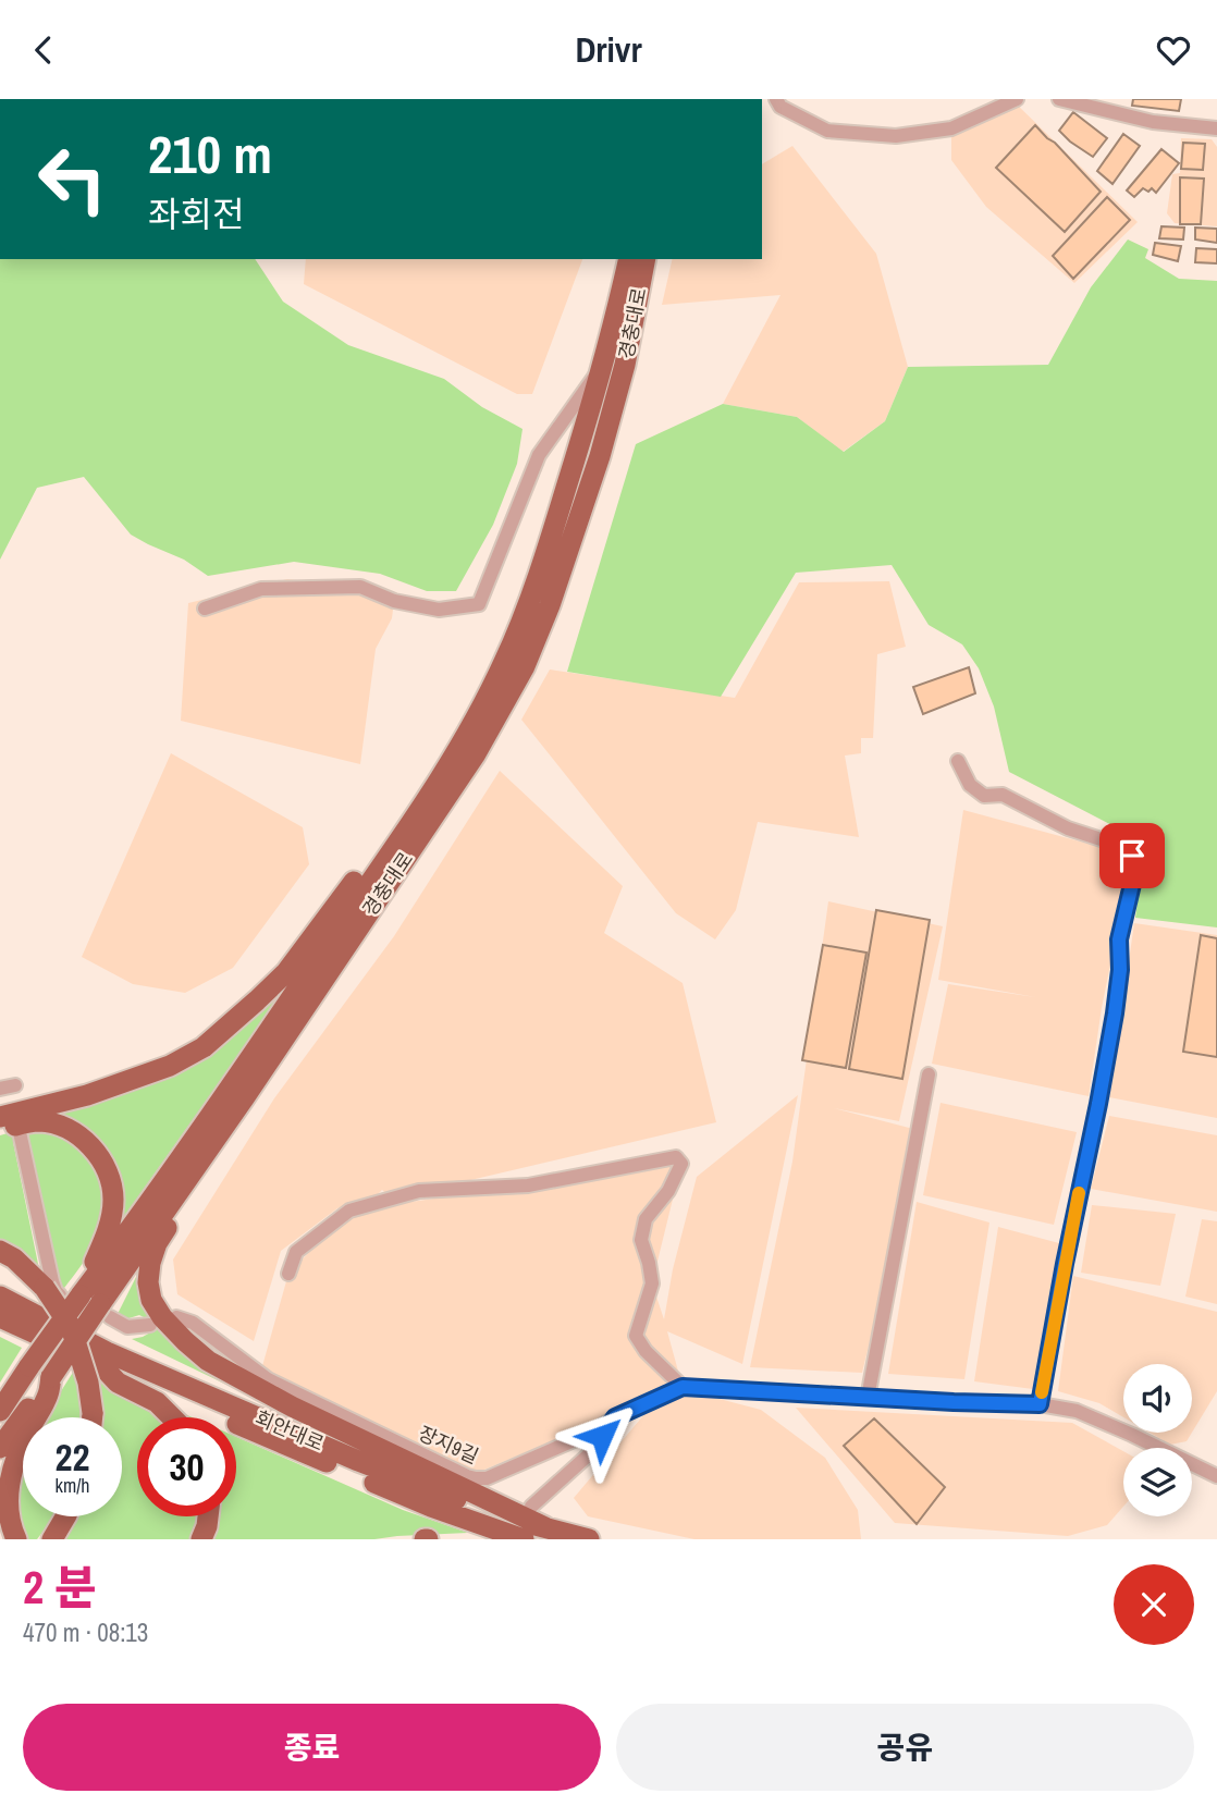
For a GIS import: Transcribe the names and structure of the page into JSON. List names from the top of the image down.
{
  "streets": {
    "main road": ["경충대로", "회안대로"],
    "street": ["장지9길"]
  },
  "page": {
    "header": "Drivr",
    "turn": ["210 m", "좌회전"],
    "speed": "22 km/h",
    "limit": "30",
    "heading": ["2 분", "470 m · 08:13"],
    "buttons": ["종료", "공유"]
  }
}
